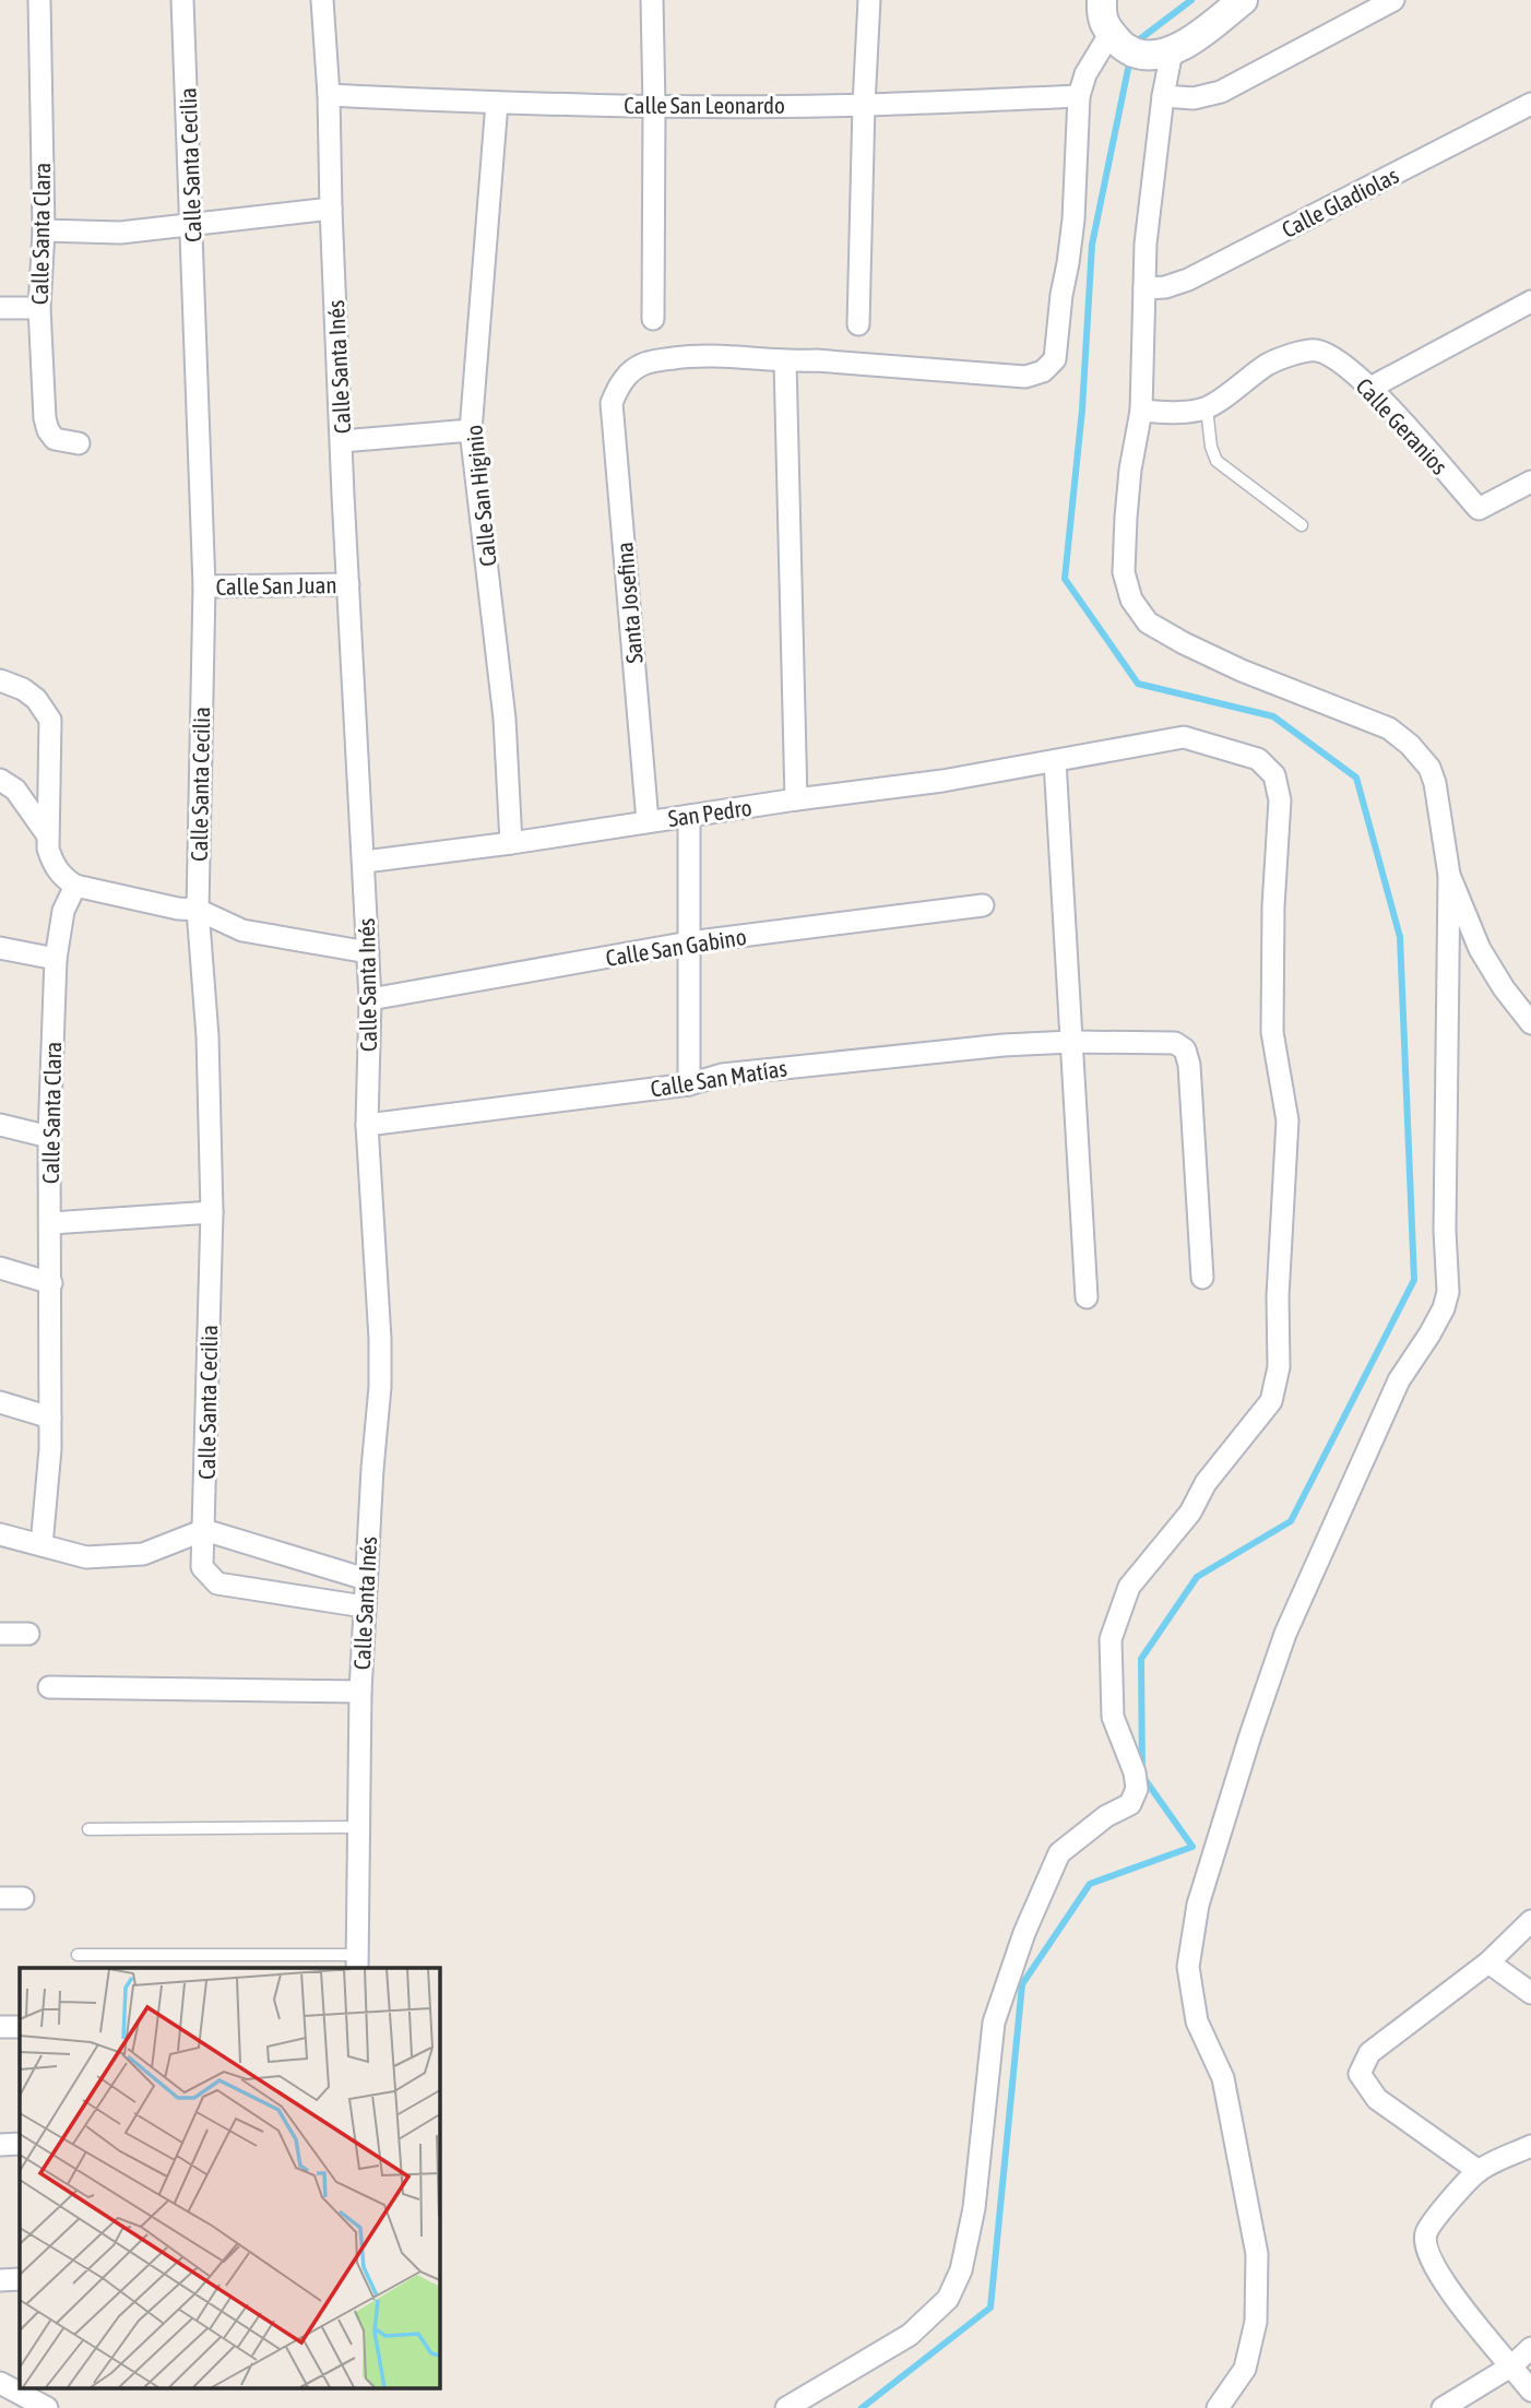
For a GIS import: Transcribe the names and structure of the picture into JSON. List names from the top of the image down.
{
  "streets": {
    "street": [
      "Calle San Leonardo",
      "Calle Santa Cecilia",
      "Calle Gladiolas",
      "Calle Santa Clara",
      "Calle Santa Inés",
      "Calle Geranios",
      "Calle San Higinio",
      "Calle San Juan",
      "Santa Josefina",
      "San Pedro",
      "Calle San Gabino",
      "Calle San Matías"
    ]
  },
  "crossings": [
    ["Calle San Leonardo", "Calle Santa Inés"],
    ["Calle San Leonardo", "Calle San Higinio"],
    ["Calle Santa Cecilia", "Calle Santa Inés"],
    ["Calle Santa Cecilia", "Calle San Juan"],
    ["Calle Santa Inés", "Calle San Juan"],
    ["Calle Santa Inés", "San Pedro"],
    ["Calle Santa Inés", "Calle San Gabino"],
    ["Calle Santa Inés", "Calle San Matías"],
    ["Calle San Higinio", "San Pedro"],
    ["Santa Josefina", "San Pedro"]
  ]
}
